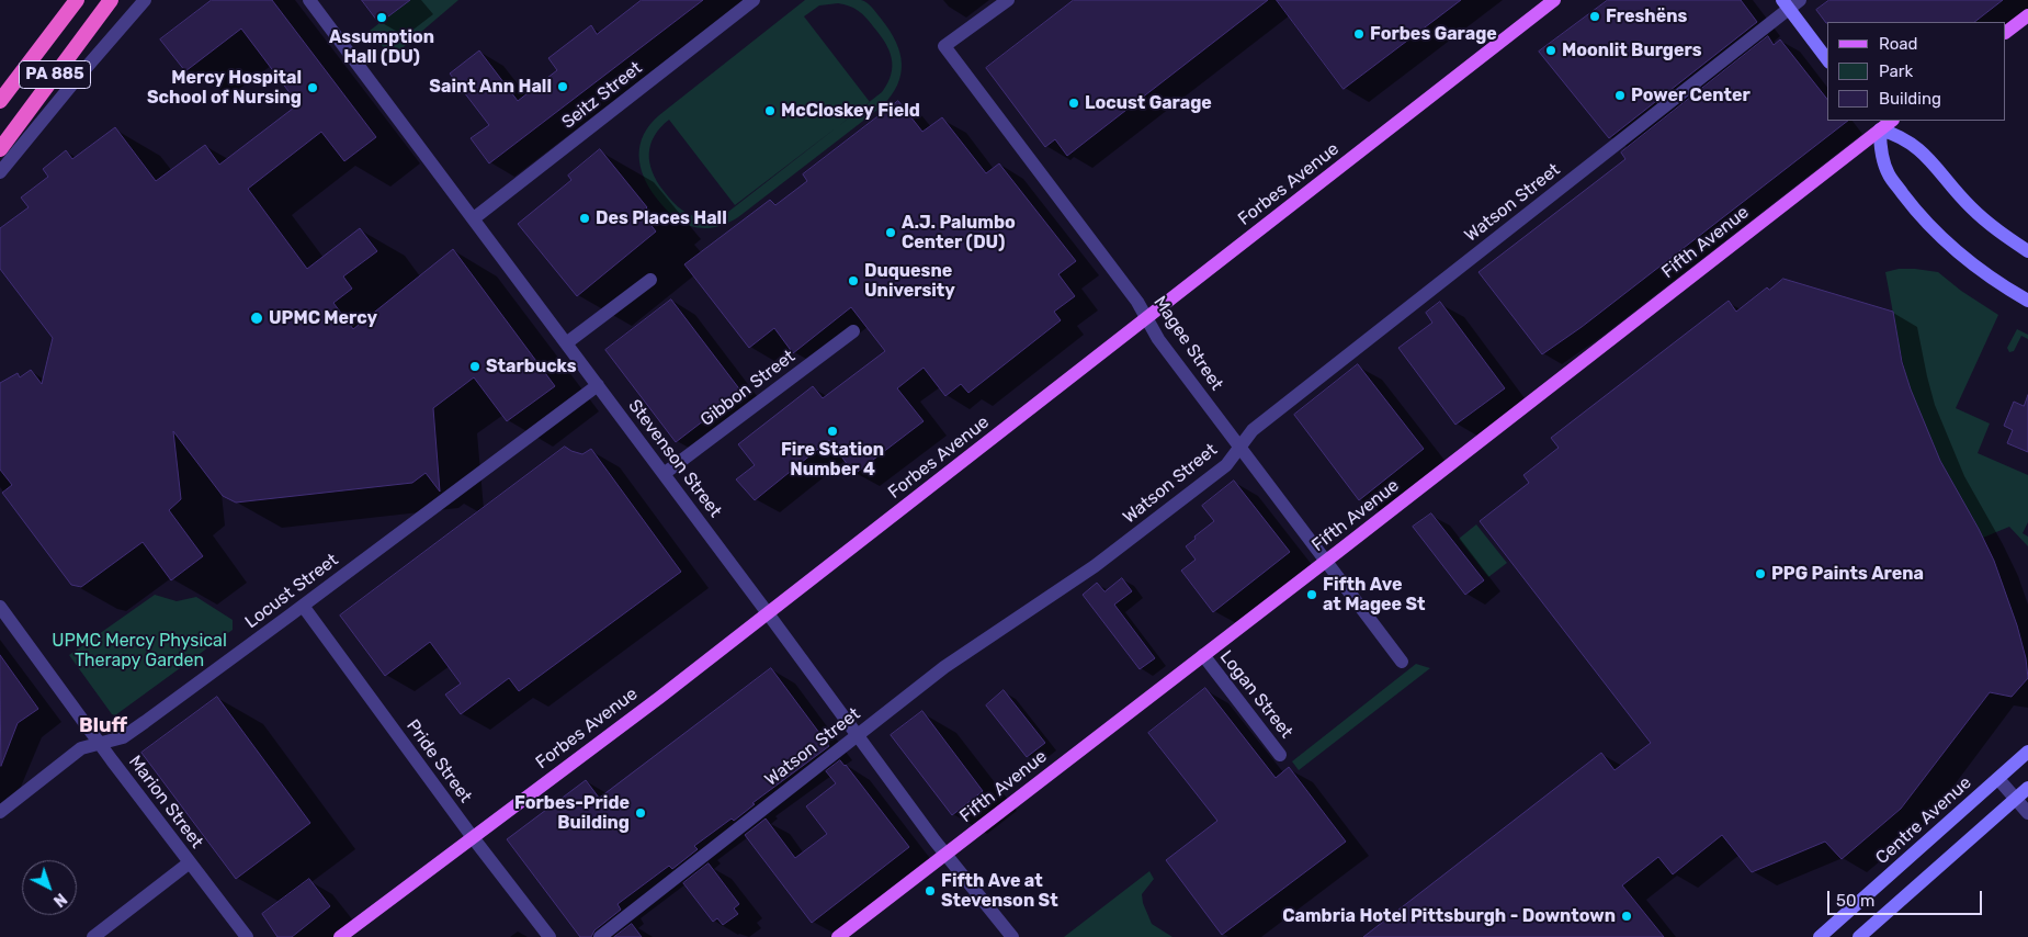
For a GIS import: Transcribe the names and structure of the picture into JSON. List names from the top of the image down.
{
  "streets": {
    "highway": ["PA 885"],
    "main road": ["Forbes Avenue", "Fifth Avenue", "Centre Avenue"],
    "street": [
      "Seitz Street",
      "Watson Street",
      "Magee Street",
      "Gibbon Street",
      "Stevenson Street",
      "Locust Street",
      "Logan Street",
      "Pride Street",
      "Marion Street"
    ]
  },
  "crossings": [
    ["Seitz Street", "Stevenson Street"],
    ["Forbes Avenue", "Magee Street"],
    ["Forbes Avenue", "Stevenson Street"],
    ["Forbes Avenue", "Pride Street"],
    ["Watson Street", "Magee Street"],
    ["Watson Street", "Stevenson Street"],
    ["Fifth Avenue", "Magee Street"],
    ["Fifth Avenue", "Stevenson Street"],
    ["Fifth Avenue", "Logan Street"],
    ["Gibbon Street", "Stevenson Street"],
    ["Stevenson Street", "Locust Street"],
    ["Locust Street", "Pride Street"],
    ["Locust Street", "Marion Street"]
  ],
  "districts": ["Bluff"],
  "parks": ["UPMC Mercy Physical Therapy Garden"],
  "places": [
    "Freshëns",
    "Assumption Hall (DU)",
    "Forbes Garage",
    "Moonlit Burgers",
    "Saint Ann Hall",
    "Mercy Hospital School of Nursing",
    "Power Center",
    "Locust Garage",
    "McCloskey Field",
    "Des Places Hall",
    "A.J. Palumbo Center (DU)",
    "Duquesne University",
    "UPMC Mercy",
    "Starbucks",
    "Fire Station Number 4",
    "PPG Paints Arena",
    "Fifth Ave at Magee St",
    "Forbes-Pride Building",
    "Fifth Ave at Stevenson St",
    "Cambria Hotel Pittsburgh - Downtown"
  ],
  "legend": ["Road", "Park", "Building"],
  "scale_bar": "50 m",
  "north": "bottom right"
}
